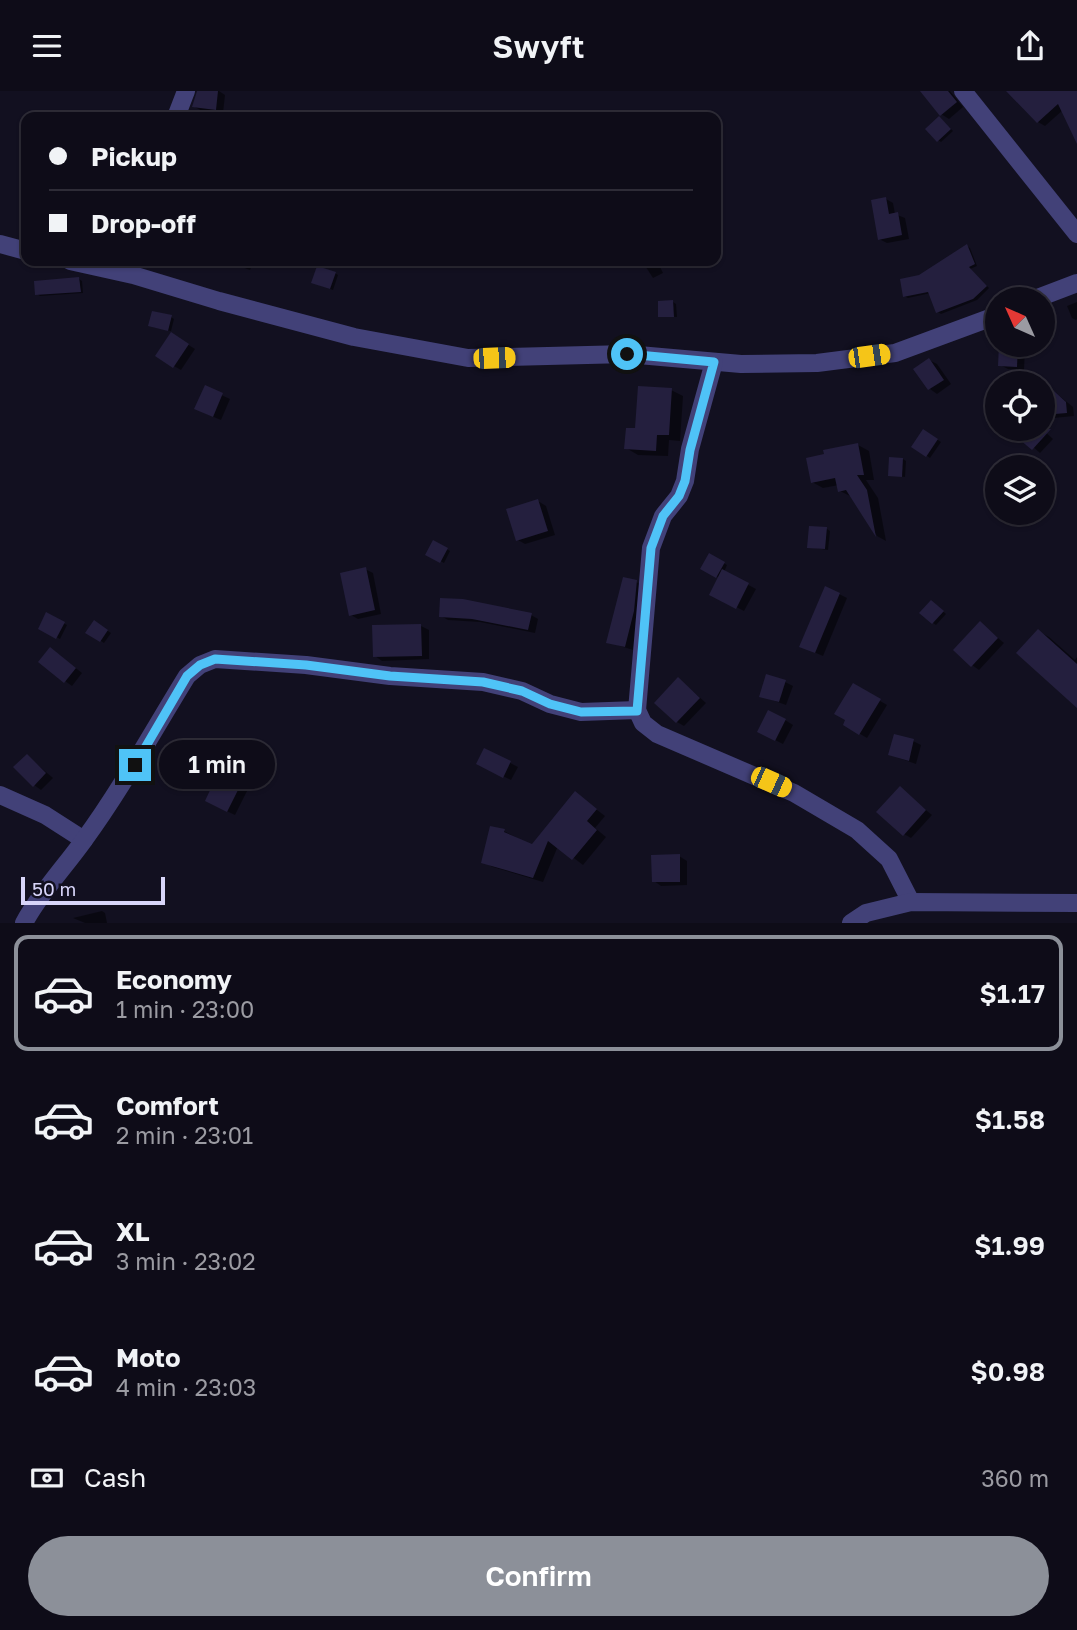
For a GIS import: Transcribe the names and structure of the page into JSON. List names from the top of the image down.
{
  "scale_bar": "50 m",
  "north": "top left",
  "page": {
    "header": "Swyft",
    "banner": ["Pickup", "Drop-off"],
    "bubble": "1 min",
    "scale": "50 m",
    "list": [
      {
        "name": "Economy",
        "note": "1 min · 23:00",
        "value": "$1.17"
      },
      {
        "name": "Comfort",
        "note": "2 min · 23:01",
        "value": "$1.58"
      },
      {
        "name": "XL",
        "note": "3 min · 23:02",
        "value": "$1.99"
      },
      {
        "name": "Moto",
        "note": "4 min · 23:03",
        "value": "$0.98"
      }
    ],
    "pay": ["Cash", "360 m"],
    "buttons": "Confirm"
  }
}
